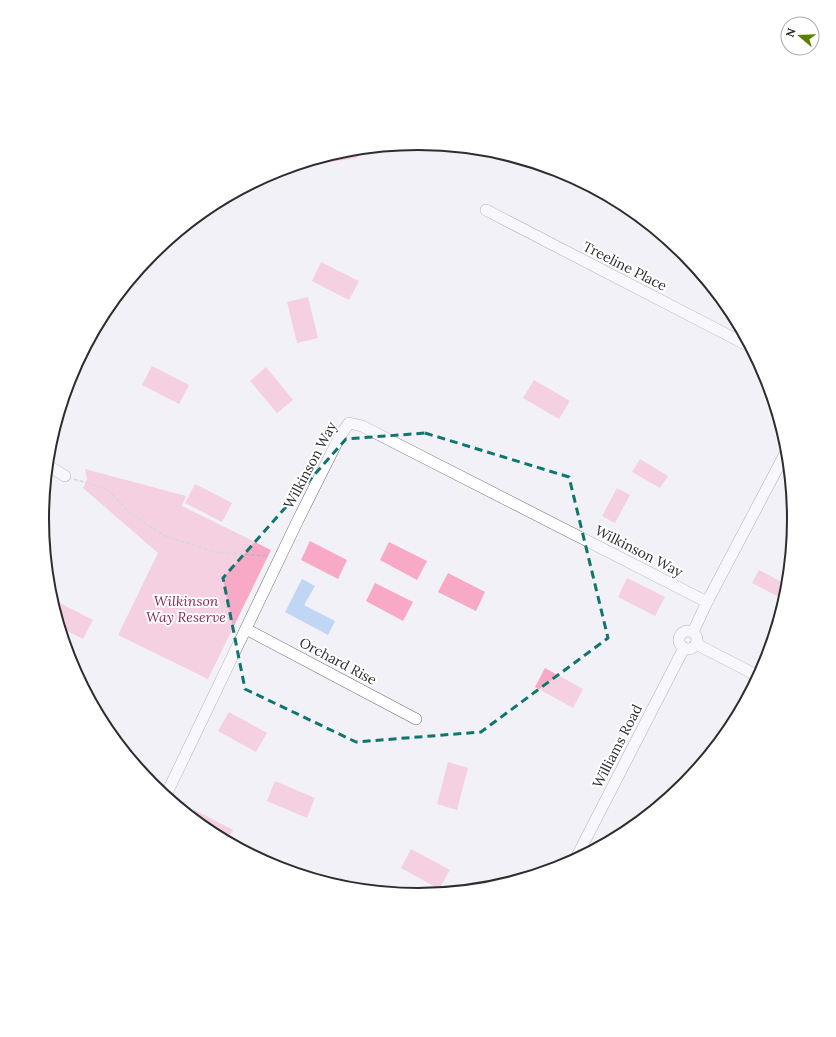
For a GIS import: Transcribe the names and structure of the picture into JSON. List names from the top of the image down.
{
  "streets": {
    "street": [
      "Treeline Place",
      "Wilkinson Way",
      "Orchard Rise",
      "Williams Road"
    ]
  },
  "crossings": [
    ["Wilkinson Way", "Orchard Rise"]
  ],
  "parks": ["Wilkinson Way Reserve"],
  "north": "left"
}
